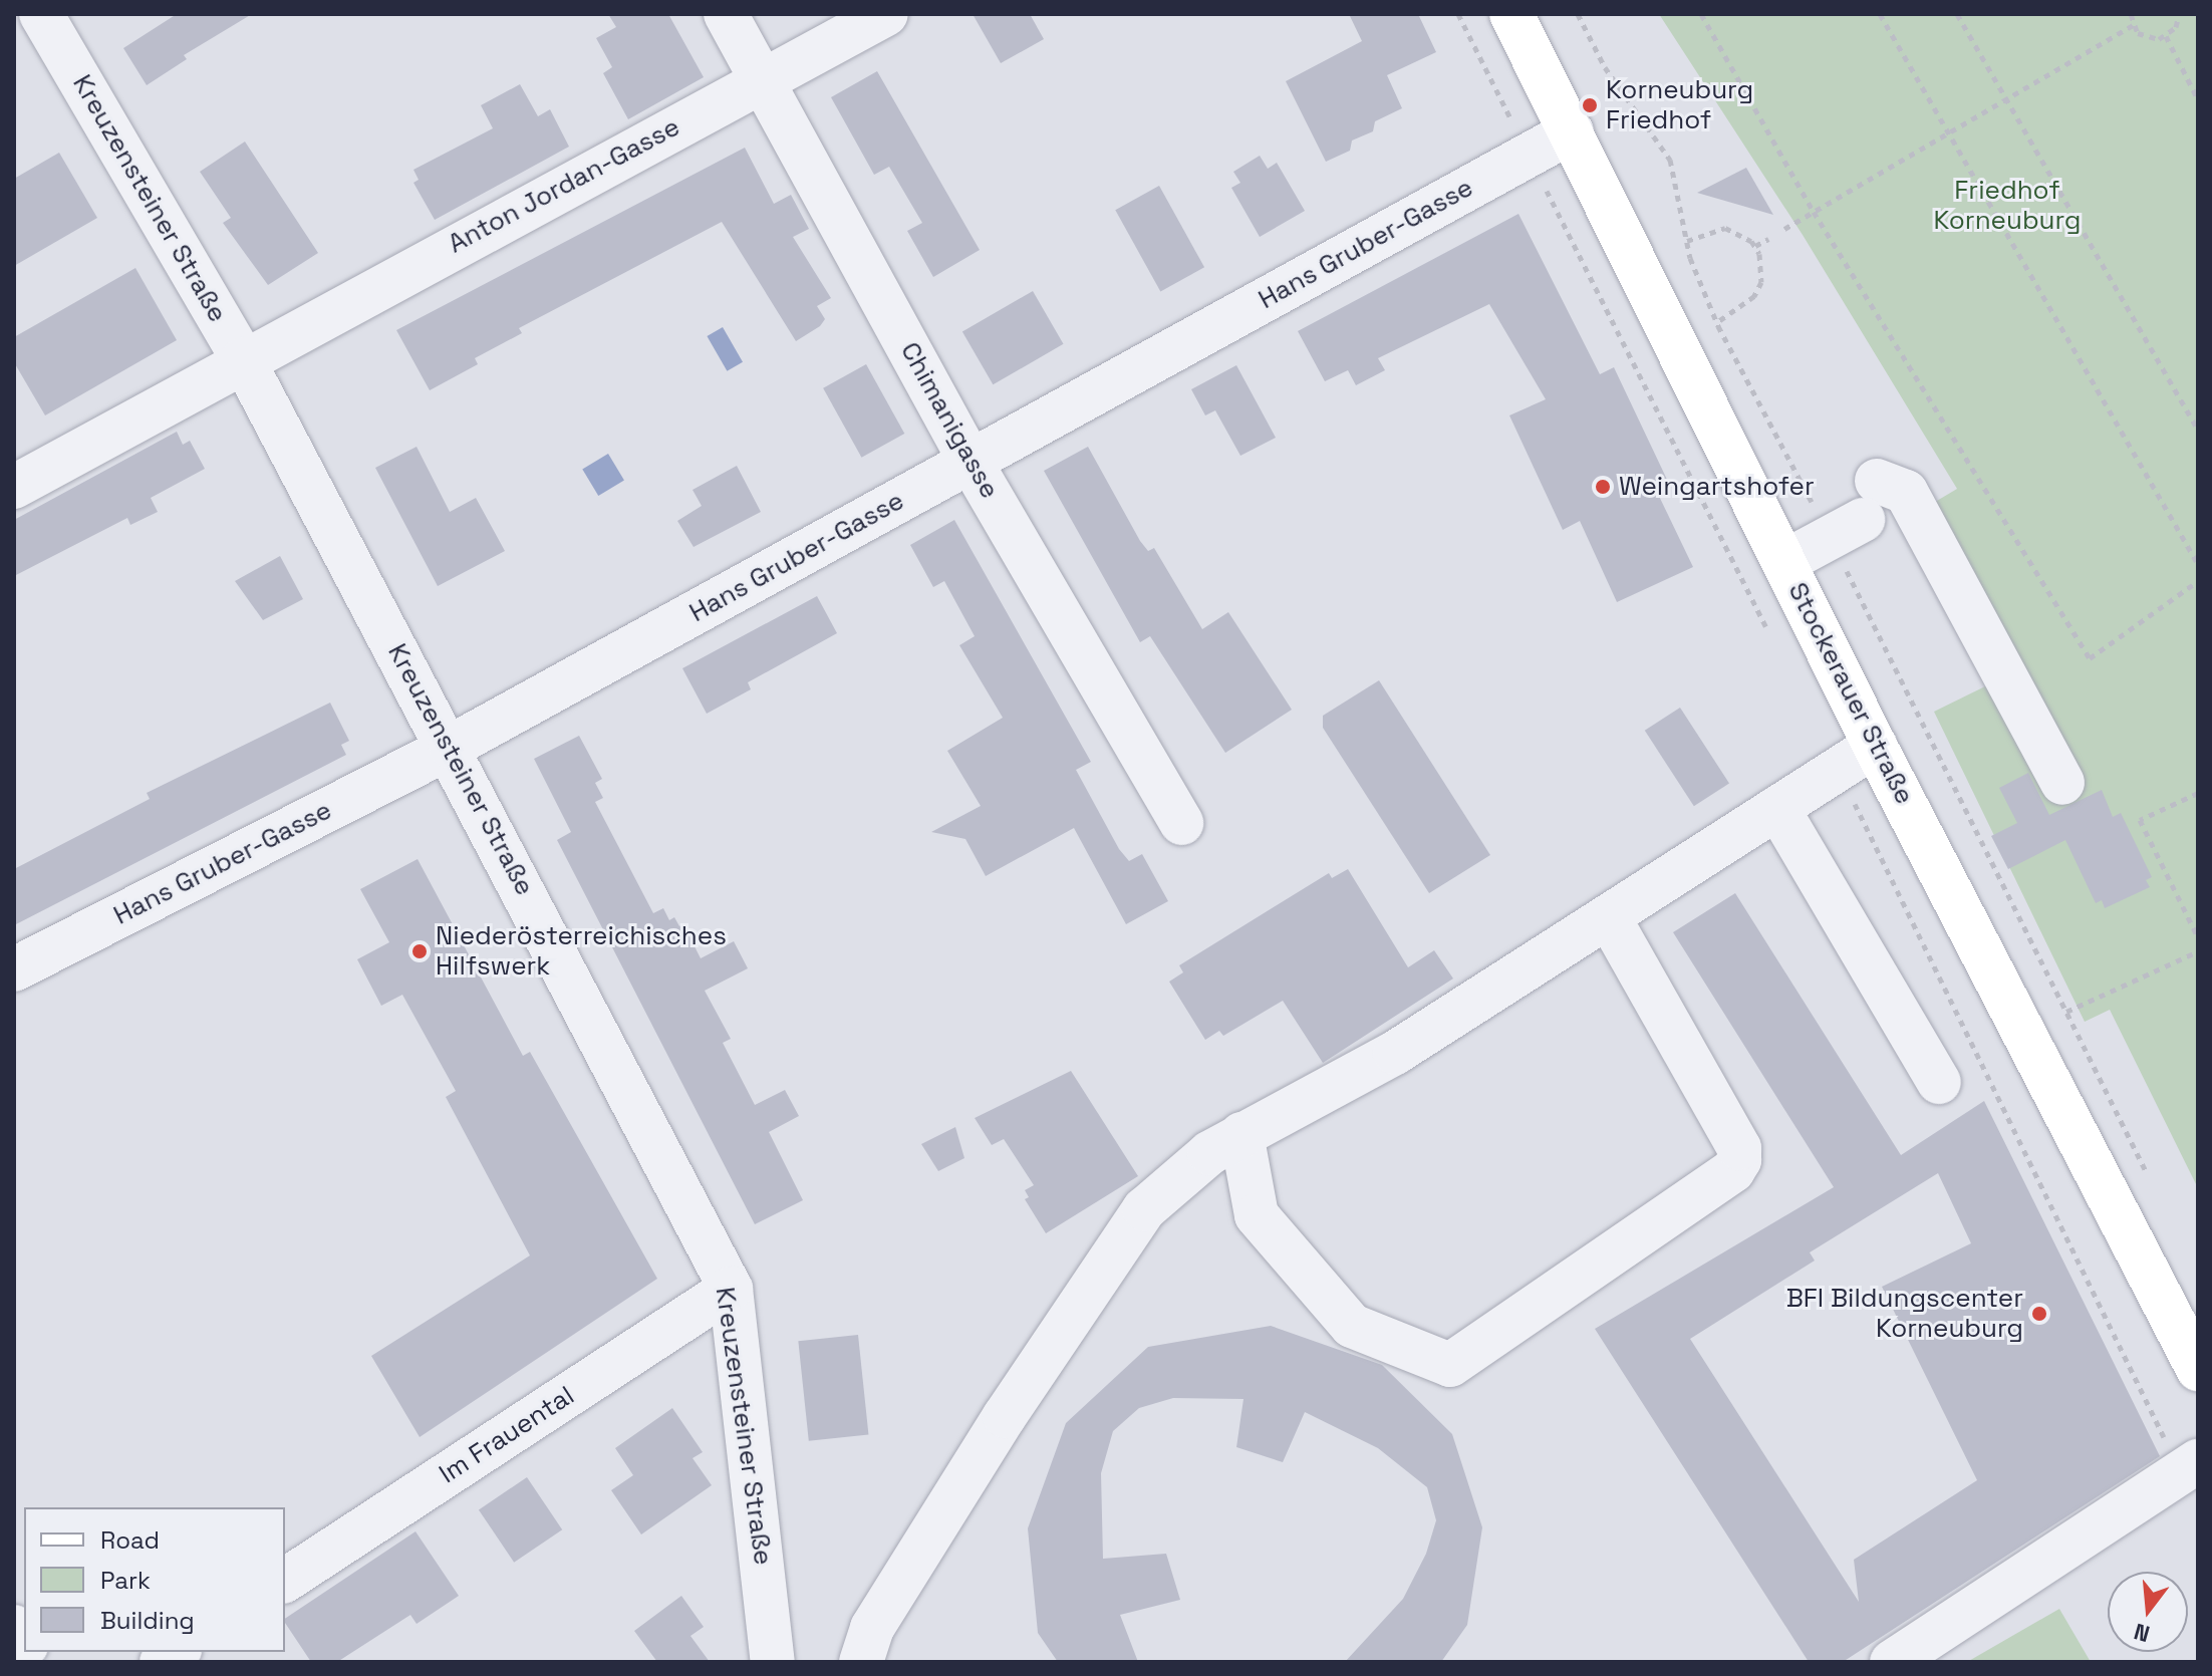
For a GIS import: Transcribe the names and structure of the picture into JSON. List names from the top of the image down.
{
  "streets": {
    "main road": ["Stockerauer Straße"],
    "street": [
      "Anton Jordan-Gasse",
      "Kreuzensteiner Straße",
      "Hans Gruber-Gasse",
      "Chimanigasse",
      "Im Frauental"
    ]
  },
  "crossings": [
    ["Anton Jordan-Gasse", "Kreuzensteiner Straße"],
    ["Anton Jordan-Gasse", "Chimanigasse"],
    ["Kreuzensteiner Straße", "Hans Gruber-Gasse"],
    ["Kreuzensteiner Straße", "Im Frauental"],
    ["Hans Gruber-Gasse", "Chimanigasse"],
    ["Hans Gruber-Gasse", "Stockerauer Straße"]
  ],
  "parks": ["Friedhof Korneuburg"],
  "places": [
    "Korneuburg Friedhof",
    "Weingartshofer",
    "Niederösterreichisches Hilfswerk",
    "BFI Bildungscenter Korneuburg"
  ],
  "legend": ["Road", "Park", "Building"],
  "north": "bottom"
}
